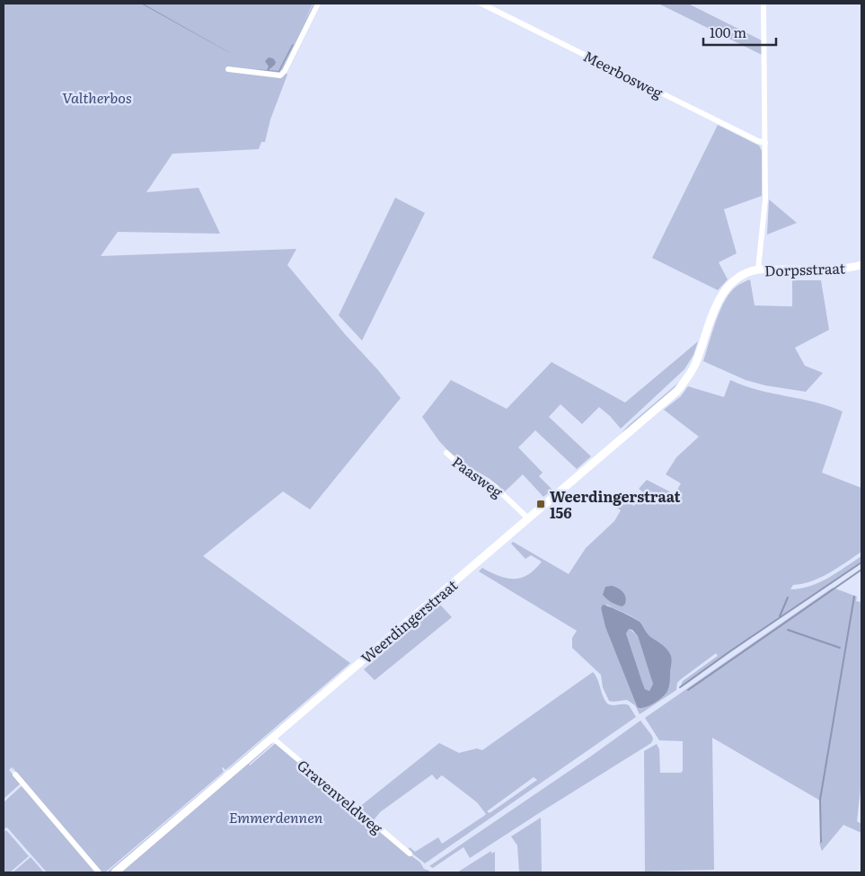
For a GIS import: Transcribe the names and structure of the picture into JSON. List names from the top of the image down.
{
  "streets": {
    "main road": ["Dorpsstraat", "Weerdingerstraat"],
    "street": ["Meerbosweg", "Paasweg", "Gravenveldweg"]
  },
  "crossings": [
    ["Dorpsstraat", "Weerdingerstraat"],
    ["Paasweg", "Weerdingerstraat"],
    ["Weerdingerstraat", "Gravenveldweg"]
  ],
  "parks": ["Valtherbos", "Emmerdennen"],
  "places": {
    "transit": ["Weerdingerstraat 156"]
  },
  "scale_bar": "100 m"
}
